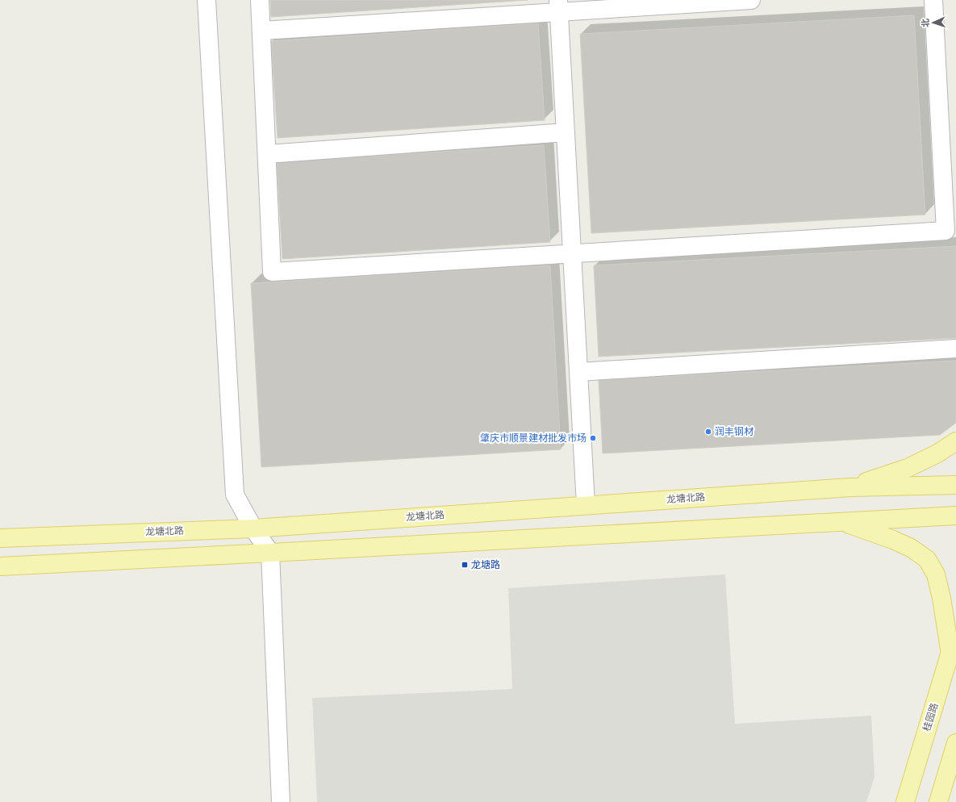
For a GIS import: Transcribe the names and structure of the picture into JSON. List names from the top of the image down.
{
  "streets": {
    "main road": ["龙塘北路", "桂园路"]
  },
  "places": {
    "other": ["润丰钢材", "肇庆市顺景建材批发市场"],
    "transit": ["龙塘路"]
  },
  "north": "left"
}
